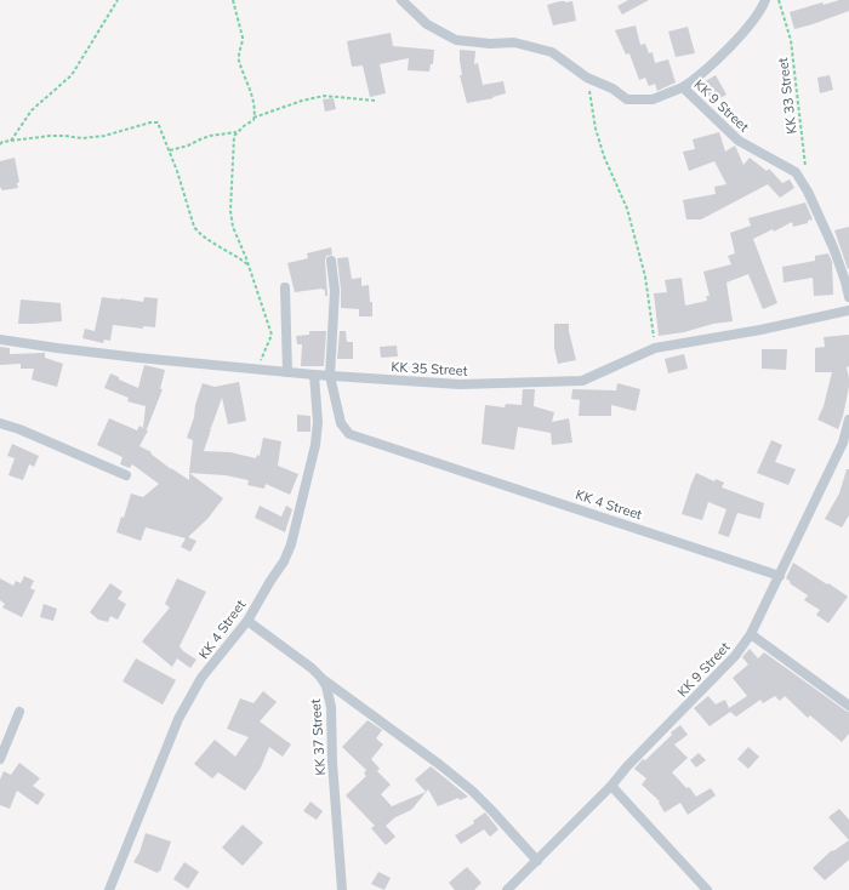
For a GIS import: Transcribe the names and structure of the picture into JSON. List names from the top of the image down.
{
  "streets": {
    "street": [
      "KK 9 Street",
      "KK 35 Street",
      "KK 4 Street",
      "KK 37 Street"
    ],
    "path": ["KK 33 Street"]
  },
  "crossings": [
    ["KK 9 Street", "KK 4 Street"],
    ["KK 35 Street", "KK 4 Street"]
  ]
}
